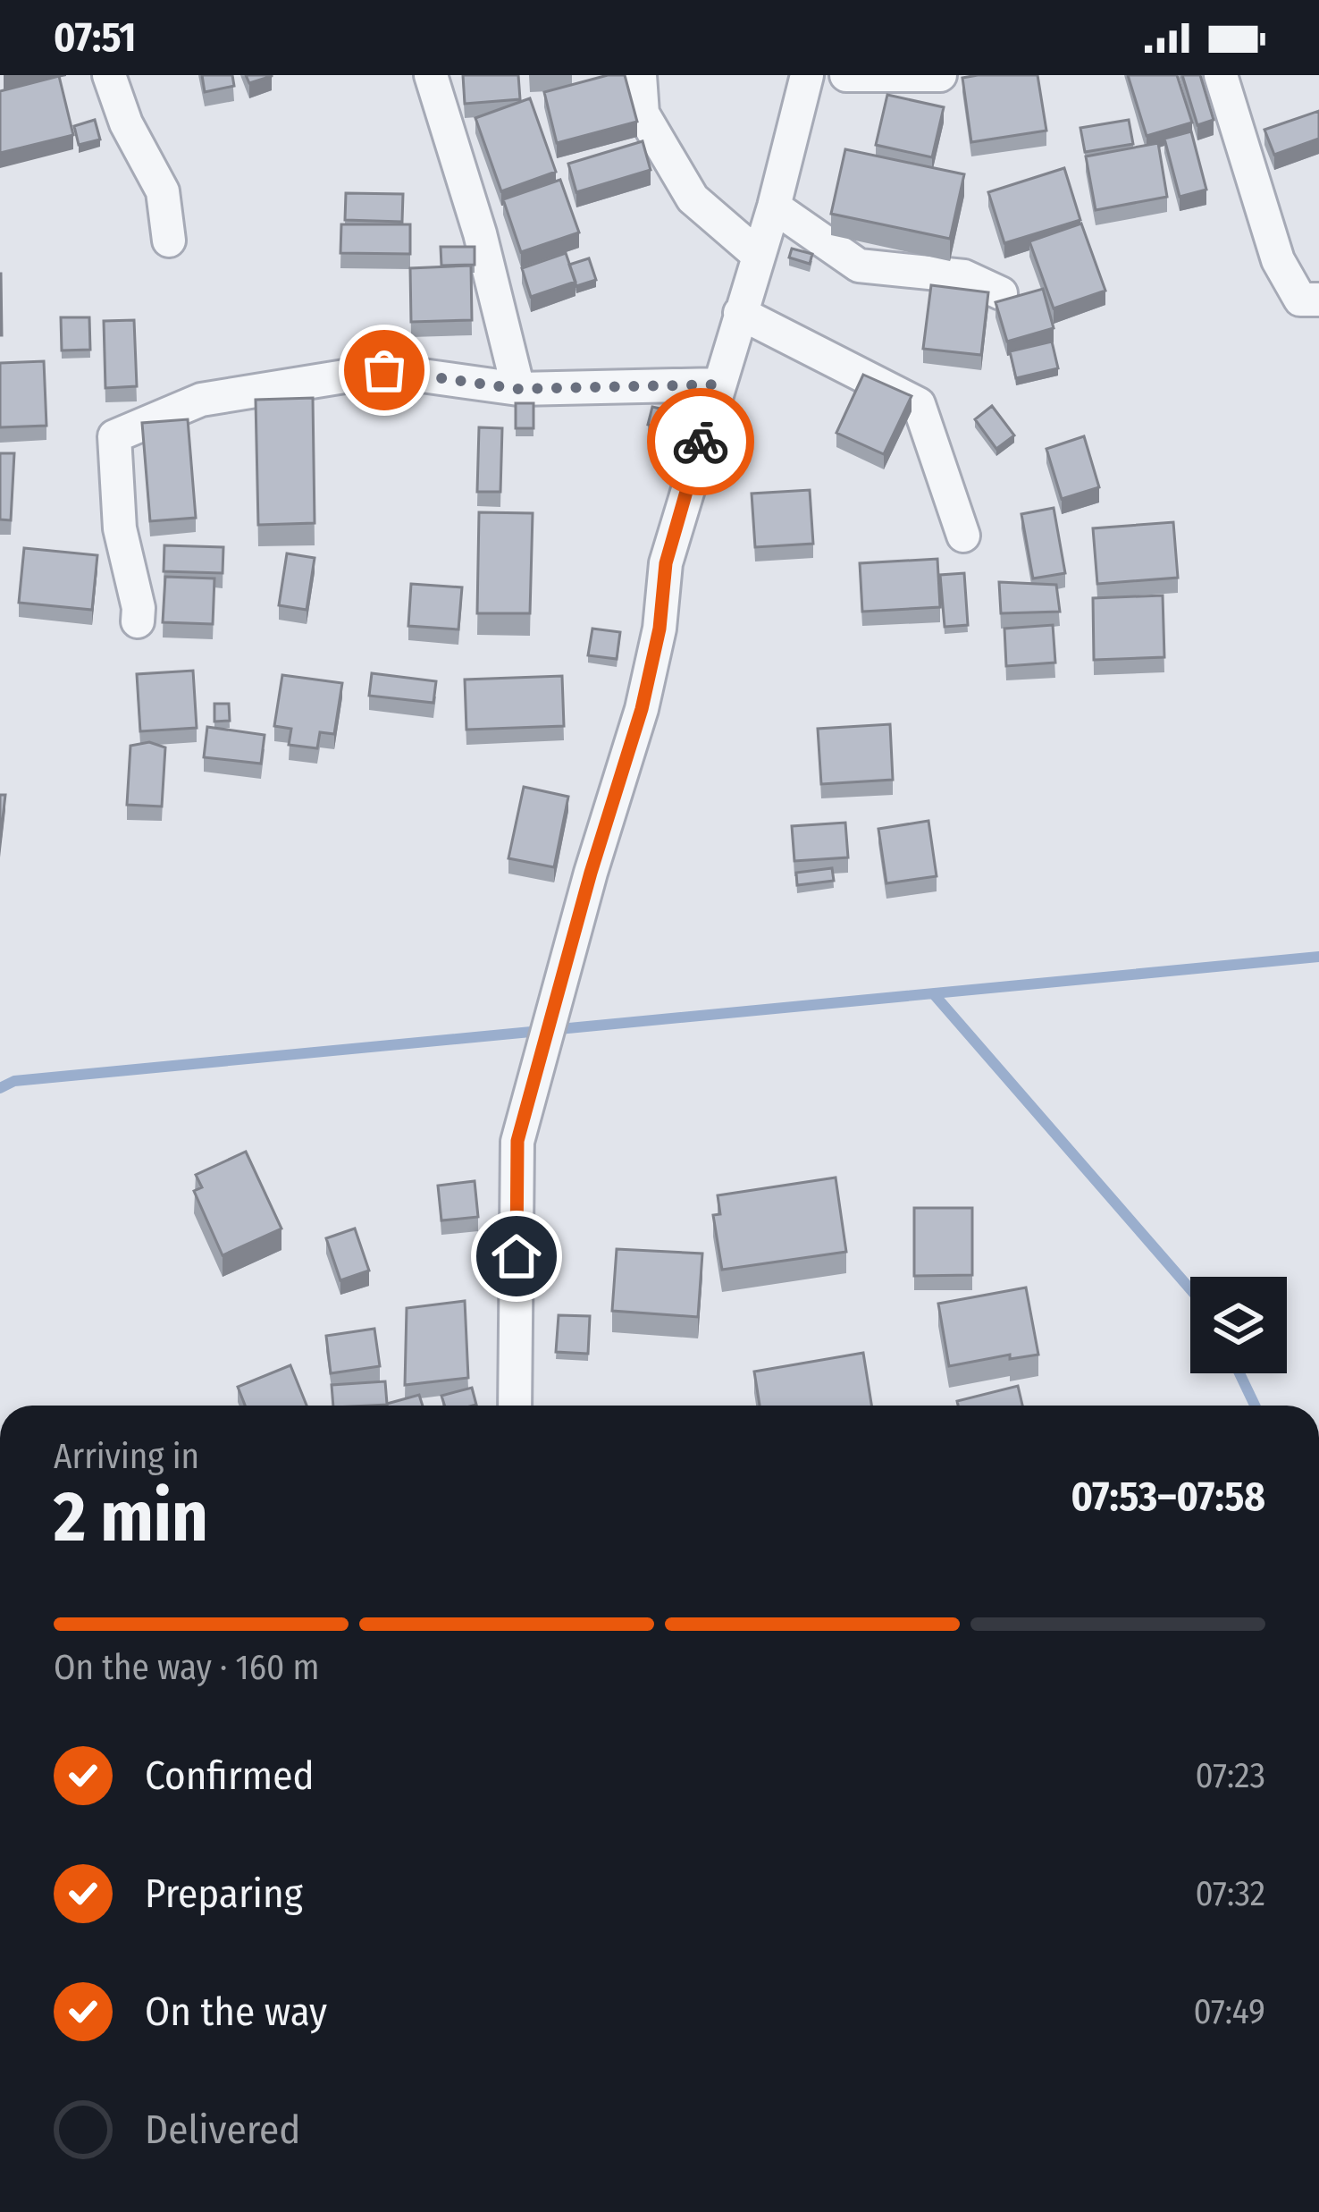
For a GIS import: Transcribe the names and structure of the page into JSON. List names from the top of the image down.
{
  "page": {
    "status": "07:51",
    "heading": ["2 min", "Arriving in", "07:53–07:58"],
    "bar": "On the way · 160 m",
    "list": [
      ["Confirmed", "07:23"],
      ["Preparing", "07:32"],
      ["On the way", "07:49"],
      "Delivered"
    ]
  }
}
